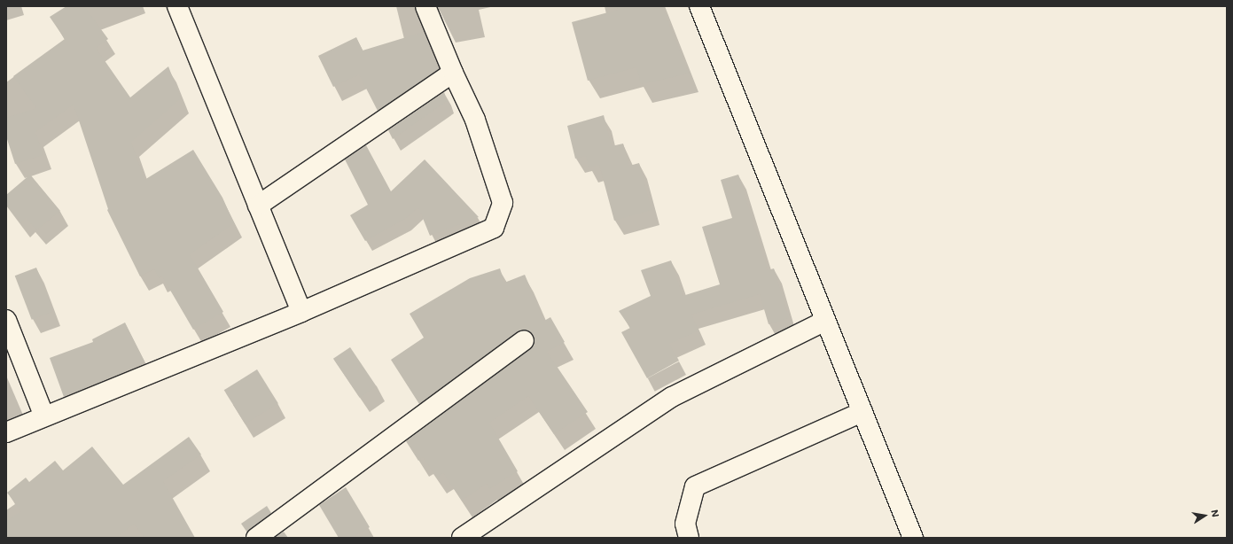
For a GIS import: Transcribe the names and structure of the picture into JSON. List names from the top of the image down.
{
  "north": "right"
}
